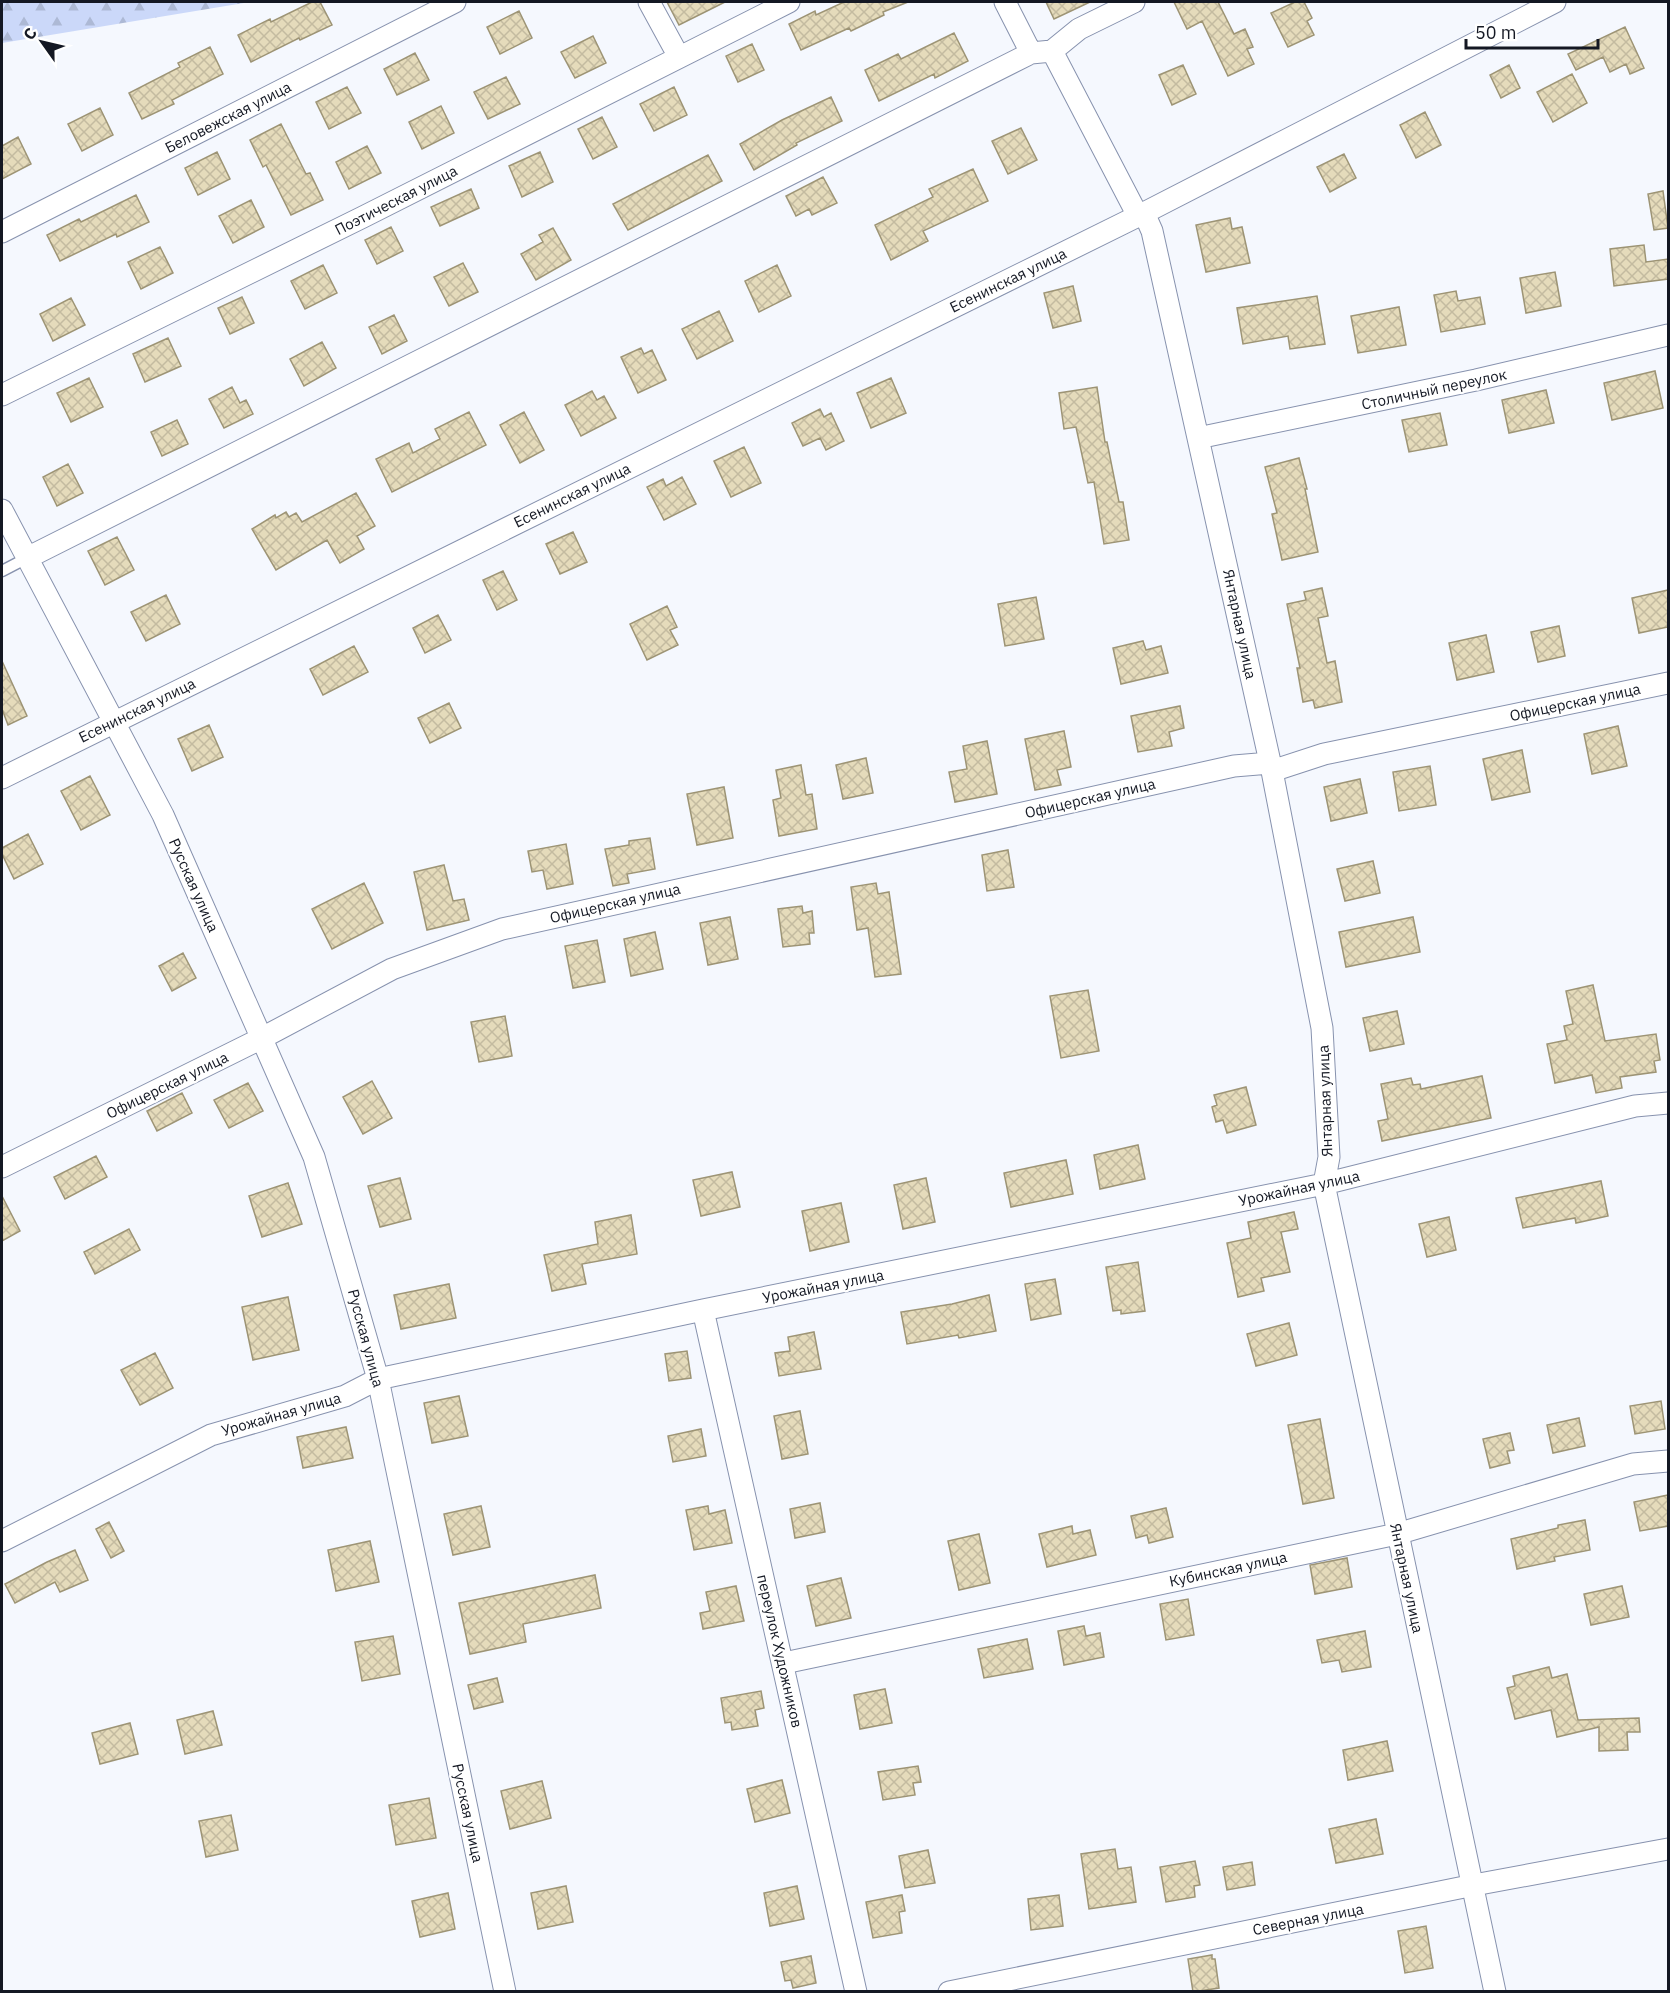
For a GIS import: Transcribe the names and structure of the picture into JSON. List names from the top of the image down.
{
  "streets": {
    "street": [
      "Беловежская улица",
      "Поэтическая улица",
      "Есенинская улица",
      "Столичный переулок",
      "Янтарная улица",
      "Офицерская улица",
      "Русская улица",
      "Урожайная улица",
      "Кубинская улица",
      "переулок Художников",
      "Северная улица"
    ]
  },
  "crossings": [
    ["Есенинская улица", "Янтарная улица"],
    ["Есенинская улица", "Русская улица"],
    ["Столичный переулок", "Янтарная улица"],
    ["Янтарная улица", "Офицерская улица"],
    ["Янтарная улица", "Урожайная улица"],
    ["Янтарная улица", "Кубинская улица"],
    ["Янтарная улица", "Северная улица"],
    ["Офицерская улица", "Русская улица"],
    ["Русская улица", "Урожайная улица"],
    ["Урожайная улица", "переулок Художников"],
    ["Кубинская улица", "переулок Художников"]
  ],
  "scale_bar": "50 m",
  "north": "top left"
}
